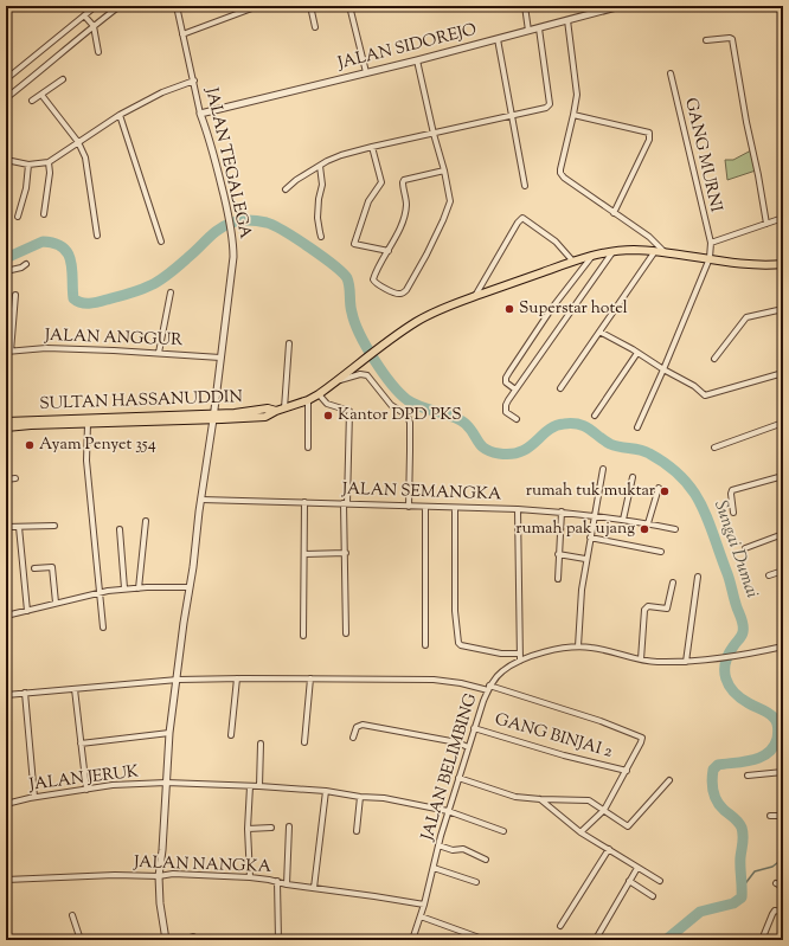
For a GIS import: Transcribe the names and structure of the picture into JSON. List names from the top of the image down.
{
  "streets": {
    "main road": ["SULTAN HASSANUDDIN"],
    "street": [
      "JALAN SIDOREJO",
      "GANG MURNI",
      "JALAN TEGALEGA",
      "JALAN ANGGUR",
      "JALAN SEMANGKA",
      "GANG BINJAI 2",
      "JALAN BELIMBING",
      "JALAN JERUK",
      "JALAN NANGKA"
    ]
  },
  "crossings": [
    ["JALAN SIDOREJO", "JALAN TEGALEGA"],
    ["JALAN TEGALEGA", "JALAN ANGGUR"],
    ["JALAN TEGALEGA", "SULTAN HASSANUDDIN"],
    ["JALAN TEGALEGA", "JALAN SEMANGKA"],
    ["JALAN TEGALEGA", "JALAN JERUK"],
    ["JALAN TEGALEGA", "JALAN NANGKA"],
    ["JALAN SEMANGKA", "JALAN BELIMBING"],
    ["GANG BINJAI 2", "JALAN BELIMBING"],
    ["JALAN BELIMBING", "JALAN JERUK"],
    ["JALAN BELIMBING", "JALAN NANGKA"]
  ],
  "water": ["Sungai Dumai"],
  "places": [
    "Superstar hotel",
    "Kantor DPD PKS",
    "Ayam Penyet 354",
    "rumah tuk muktar",
    "rumah pak ujang"
  ]
}
